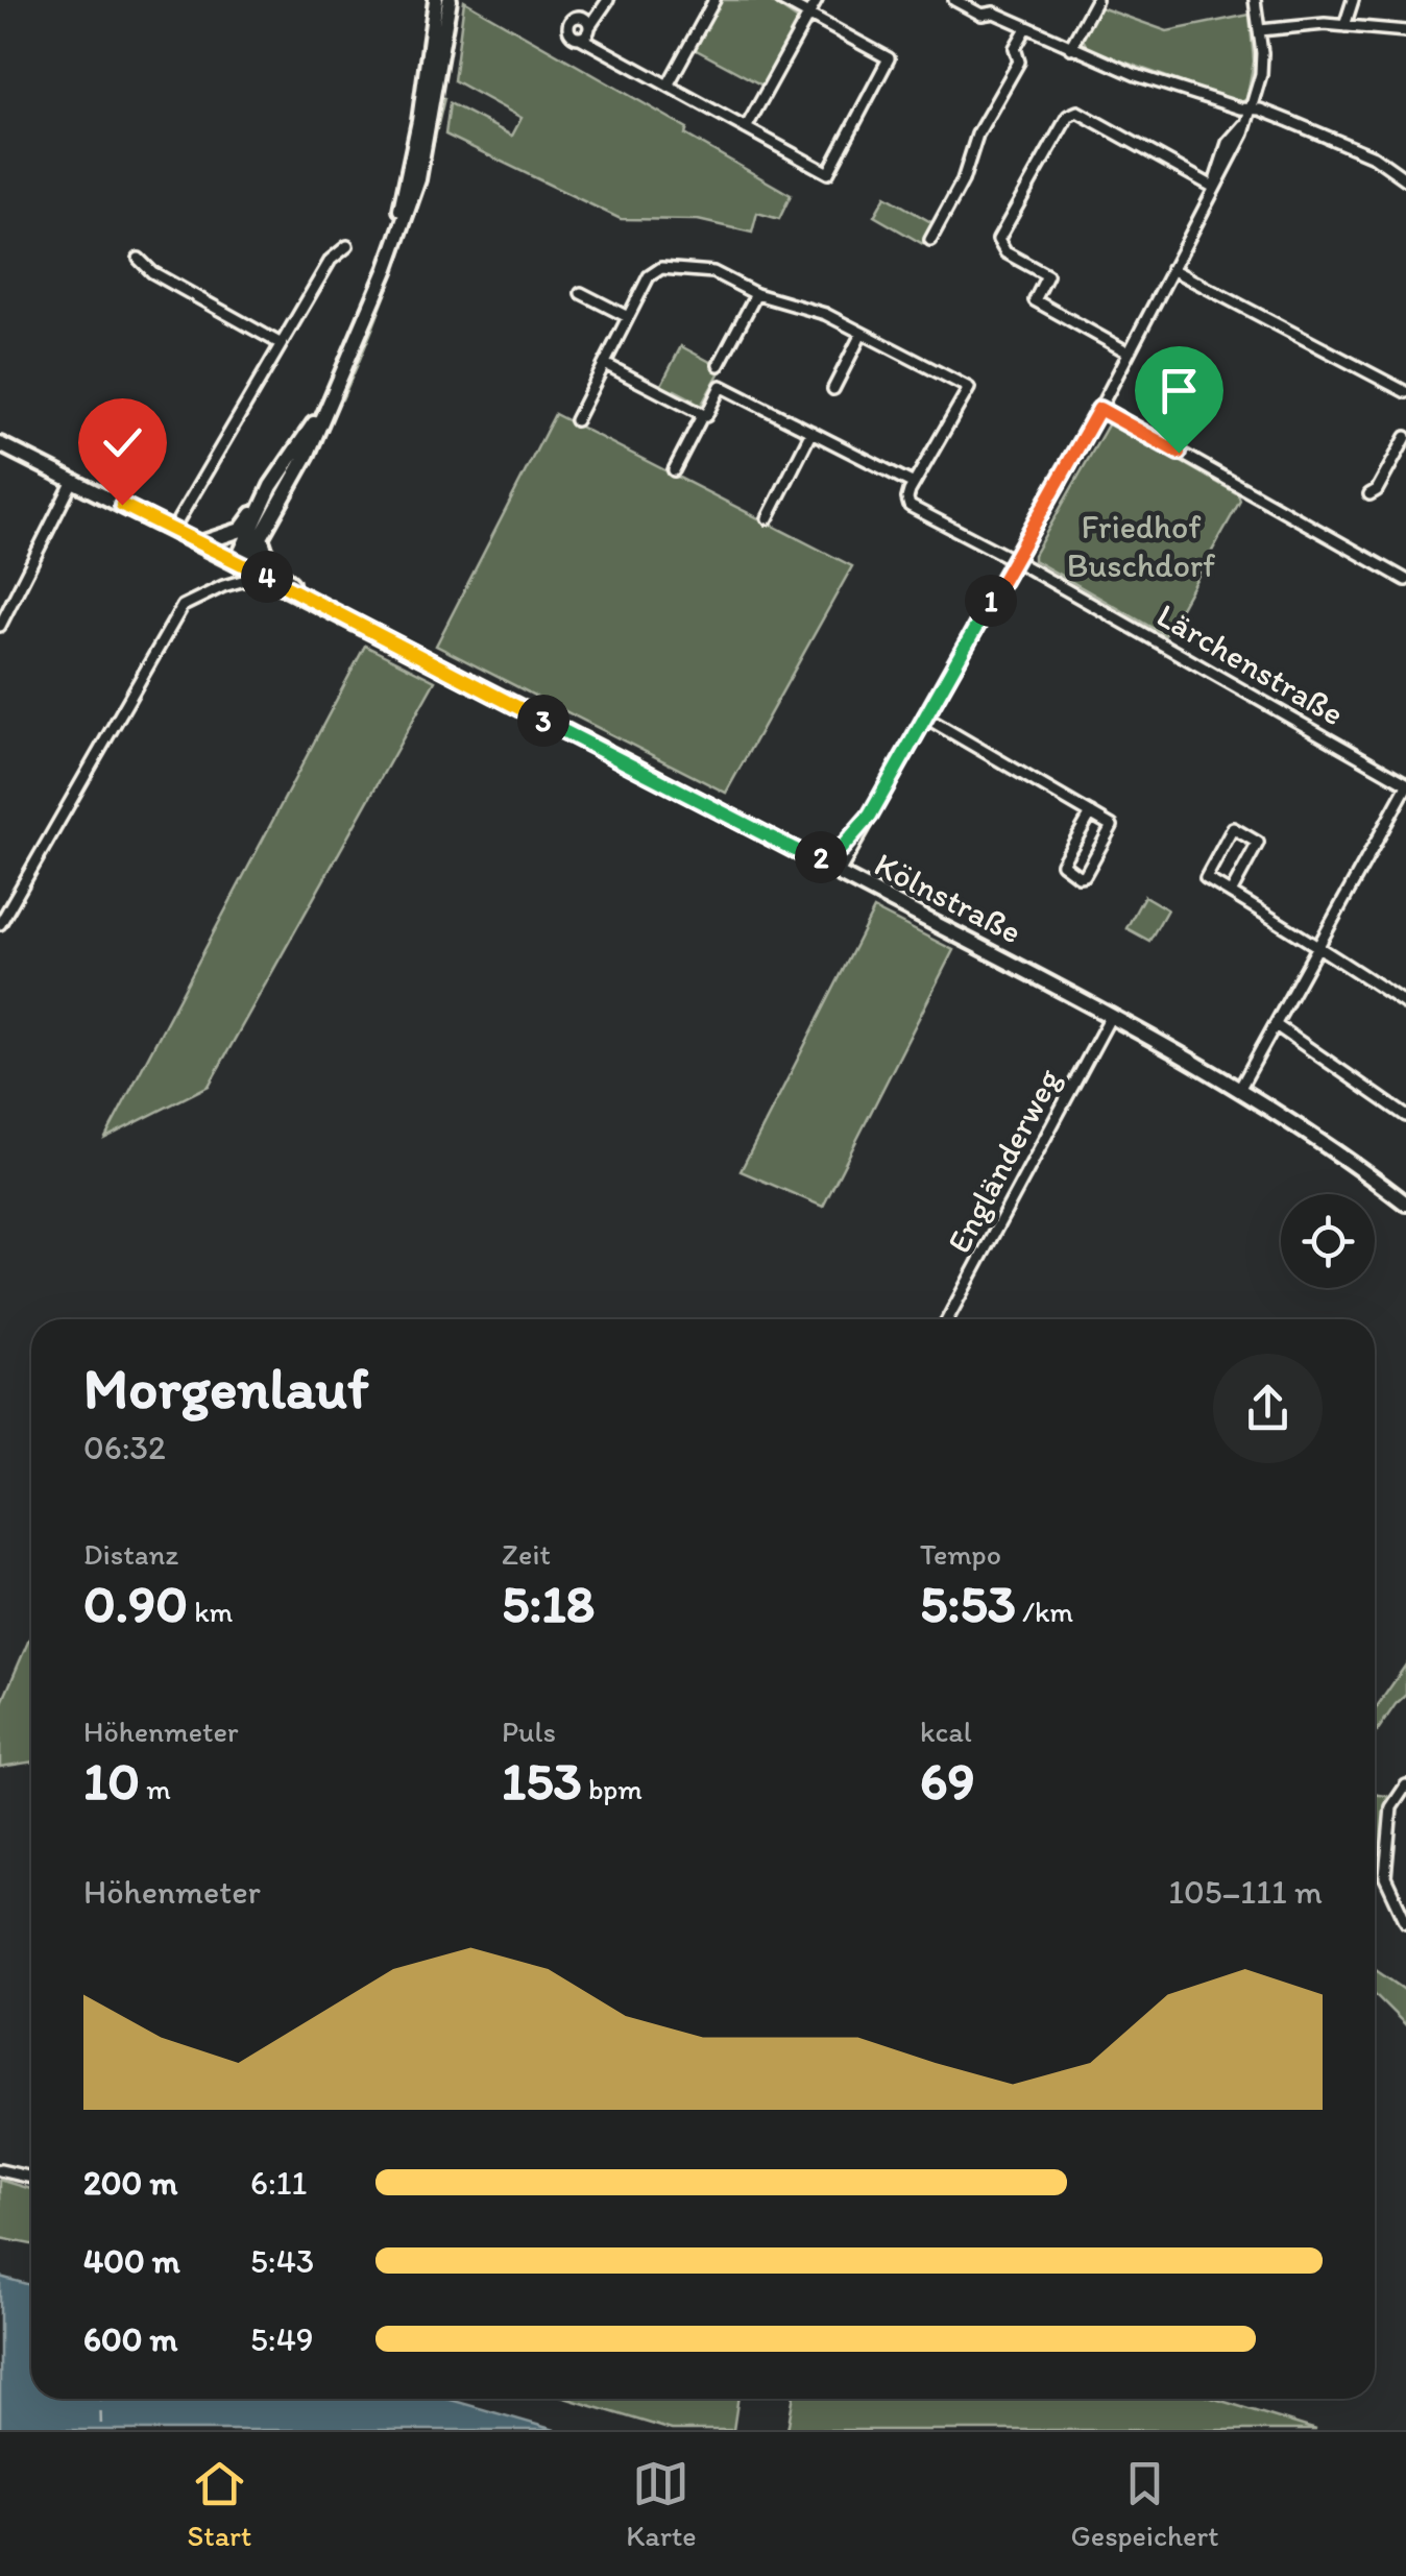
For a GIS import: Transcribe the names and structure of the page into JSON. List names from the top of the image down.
{
  "streets": {
    "main road": ["Kölnstraße"],
    "street": ["Lärchenstraße", "Engländerweg"]
  },
  "crossings": [
    ["Kölnstraße", "Engländerweg"]
  ],
  "parks": ["Friedhof Buschdorf"],
  "page": {
    "pins": [
      "4",
      "1",
      "3",
      "2"
    ],
    "heading": ["Morgenlauf", "06:32"],
    "stats": [
      ["Distanz", "0.90 km"],
      ["Zeit", "5:18"],
      ["Tempo", "5:53 /km"],
      ["Höhenmeter", "10 m"],
      ["Puls", "153 bpm"],
      ["kcal", "69"]
    ],
    "chart": ["Höhenmeter", "105–111 m"],
    "list": [
      {
        "name": "200 m",
        "note": "6:11"
      },
      {
        "name": "400 m",
        "note": "5:43"
      },
      {
        "name": "600 m",
        "note": "5:49"
      }
    ],
    "tabs": ["Start", "Karte", "Gespeichert"]
  }
}
